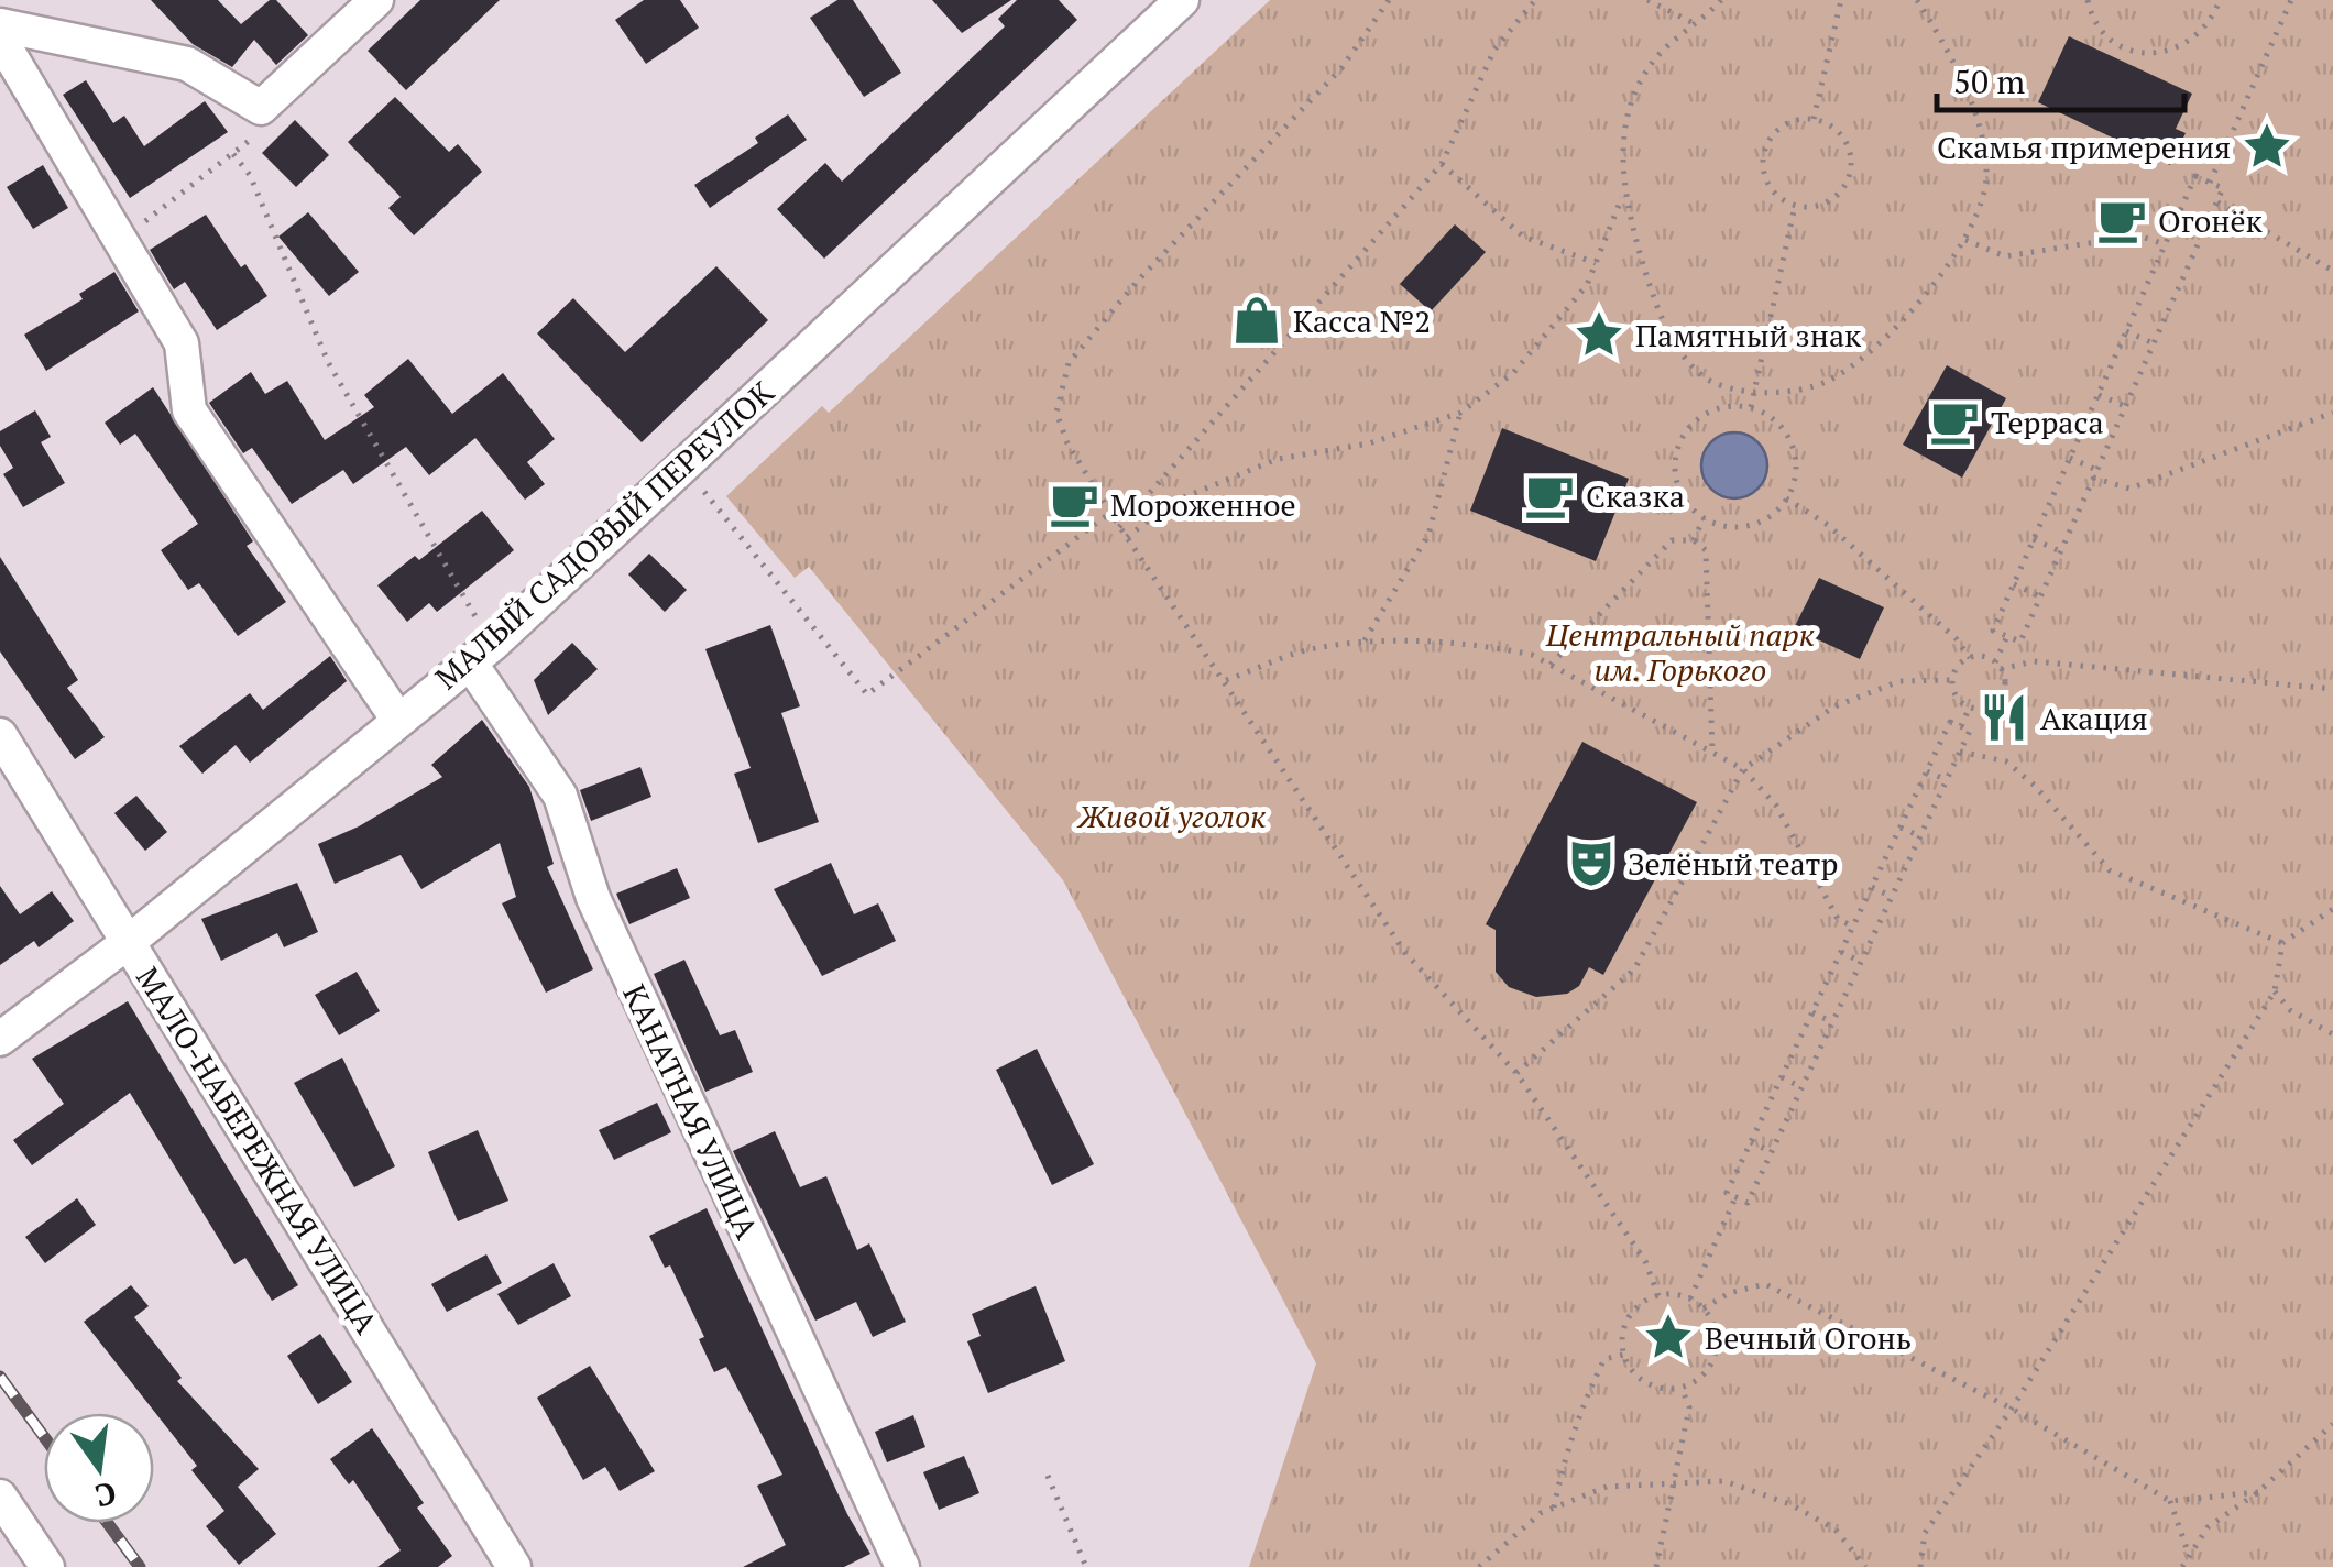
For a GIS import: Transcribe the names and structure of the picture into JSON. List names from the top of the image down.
{
  "streets": {
    "street": ["МАЛЫЙ САДОВЫЙ ПЕРЕУЛОК", "КАНАТНАЯ УЛИЦА", "МАЛО-НАБЕРЕЖНАЯ УЛИЦА"]
  },
  "crossings": [
    ["МАЛЫЙ САДОВЫЙ ПЕРЕУЛОК", "КАНАТНАЯ УЛИЦА"],
    ["МАЛЫЙ САДОВЫЙ ПЕРЕУЛОК", "МАЛО-НАБЕРЕЖНАЯ УЛИЦА"]
  ],
  "parks": ["Центральный парк им. Горького", "Живой уголок"],
  "places": {
    "place": ["Скамья примерения", "Памятный знак", "Вечный Огонь"],
    "cafe": [
      "Огонёк",
      "Терраса",
      "Сказка",
      "Мороженное"
    ],
    "shop": ["Касса №2"],
    "restaurant": ["Акация"],
    "theatre": ["Зелёный театр"]
  },
  "scale_bar": "50 m",
  "north": "bottom"
}
